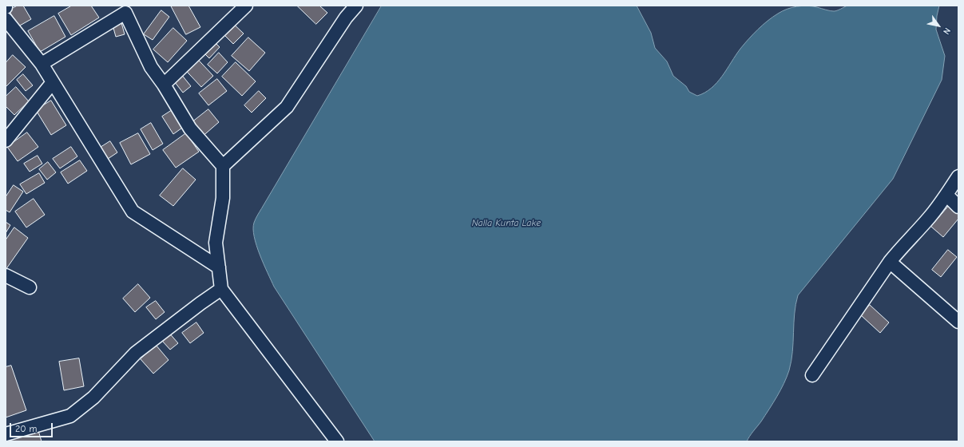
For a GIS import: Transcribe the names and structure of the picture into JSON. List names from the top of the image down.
{
  "water": ["Nalla Kunta Lake"],
  "scale_bar": "20 m",
  "north": "bottom right"
}
